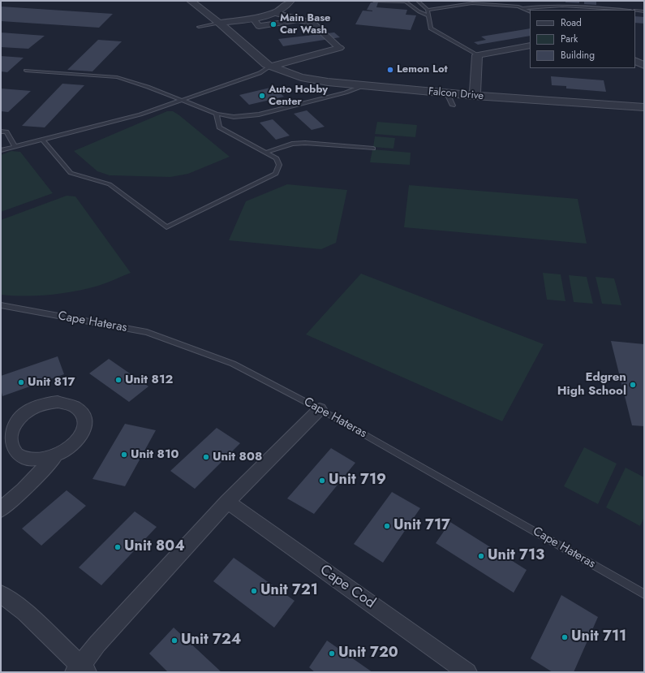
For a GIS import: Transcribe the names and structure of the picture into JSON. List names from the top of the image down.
{
  "streets": {
    "street": ["Falcon Drive", "Cape Cod"],
    "lane": ["Cape Hateras"]
  },
  "places": [
    "Main Base Car Wash",
    "Lemon Lot",
    "Auto Hobby Center",
    "Unit 812",
    "Unit 817",
    "Edgren High School",
    "Unit 810",
    "Unit 808",
    "Unit 719",
    "Unit 717",
    "Unit 804",
    "Unit 713",
    "Unit 721",
    "Unit 711",
    "Unit 724",
    "Unit 720"
  ],
  "legend": ["Road", "Park", "Building"]
}
